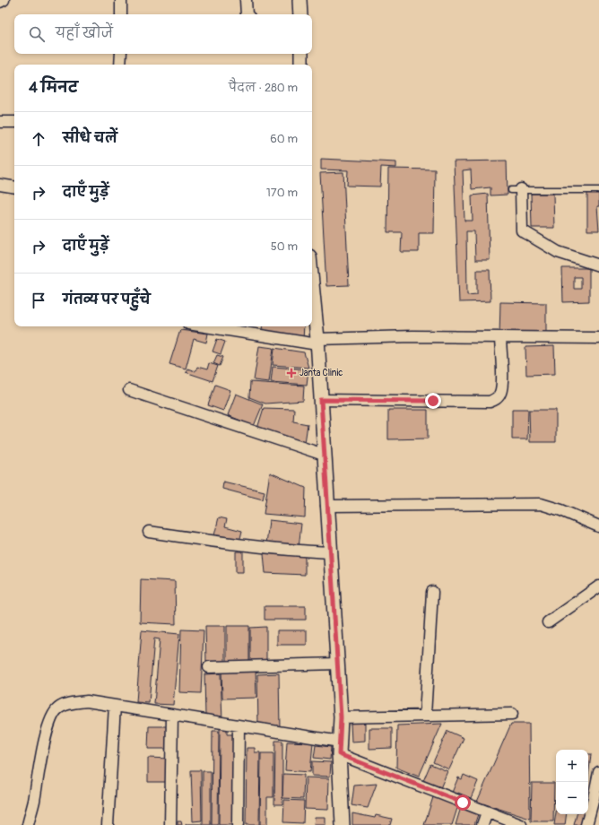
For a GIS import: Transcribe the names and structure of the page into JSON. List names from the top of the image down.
{
  "places": {
    "health": ["Janta Clinic"]
  },
  "page": {
    "search": "यहाँ खोजें",
    "heading": ["4 मिनट", "पैदल · 280 m"],
    "list": [
      ["सीधे चलें", "60 m"],
      ["दाएँ मुड़ें", "170 m"],
      ["दाएँ मुड़ें", "50 m"],
      "गंतव्य पर पहुँचे"
    ],
    "map_buttons": ["+", "−"]
  }
}
